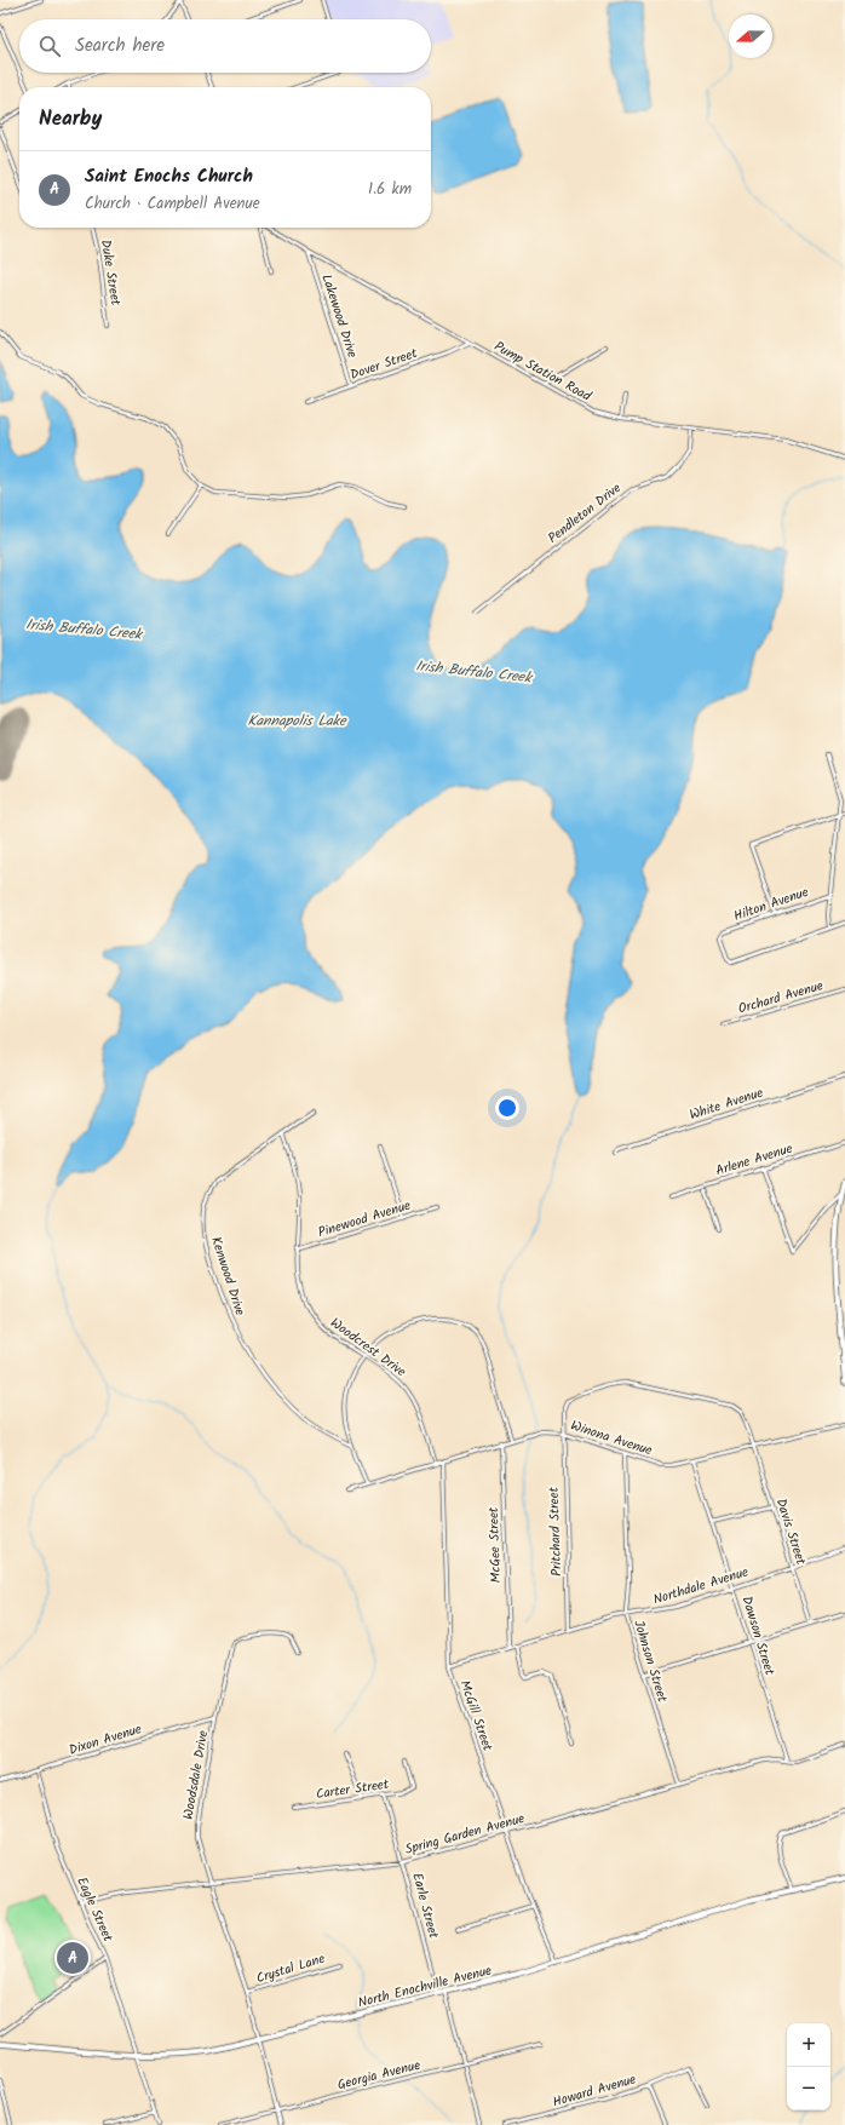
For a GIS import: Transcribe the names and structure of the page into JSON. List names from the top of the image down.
{
  "streets": {
    "main road": ["North Enochville Avenue"],
    "street": [
      "Duke Street",
      "Lakewood Drive",
      "Dover Street",
      "Pump Station Road",
      "Pendleton Drive",
      "Hilton Avenue",
      "Orchard Avenue",
      "White Avenue",
      "Arlene Avenue",
      "Pinewood Avenue",
      "Kenwood Drive",
      "Woodcrest Drive",
      "Winona Avenue",
      "Pritchard Street",
      "Davis Street",
      "McGee Street",
      "Northdale Avenue",
      "Dawson Street",
      "Johnson Street",
      "McGill Street",
      "Dixon Avenue",
      "Woodsdale Drive",
      "Carter Street",
      "Spring Garden Avenue",
      "Earle Street",
      "Eagle Street",
      "Crystal Lane",
      "Georgia Avenue",
      "Howard Avenue"
    ]
  },
  "crossings": [
    ["Lakewood Drive", "Dover Street"],
    ["Lakewood Drive", "Pump Station Road"],
    ["Dover Street", "Pump Station Road"],
    ["Pump Station Road", "Pendleton Drive"],
    ["Pinewood Avenue", "Woodcrest Drive"],
    ["Kenwood Drive", "Woodcrest Drive"],
    ["Woodcrest Drive", "Winona Avenue"],
    ["Winona Avenue", "Pritchard Street"],
    ["Winona Avenue", "Davis Street"],
    ["Winona Avenue", "McGee Street"],
    ["Winona Avenue", "Dawson Street"],
    ["Winona Avenue", "Johnson Street"],
    ["Winona Avenue", "McGill Street"],
    ["Pritchard Street", "Davis Street"],
    ["Pritchard Street", "Northdale Avenue"],
    ["Davis Street", "Northdale Avenue"],
    ["McGee Street", "Northdale Avenue"],
    ["Northdale Avenue", "Dawson Street"],
    ["Northdale Avenue", "Johnson Street"],
    ["Northdale Avenue", "McGill Street"],
    ["Dawson Street", "Spring Garden Avenue"],
    ["Johnson Street", "Spring Garden Avenue"],
    ["McGill Street", "Spring Garden Avenue"],
    ["McGill Street", "North Enochville Avenue"],
    ["Dixon Avenue", "Woodsdale Drive"],
    ["Dixon Avenue", "Eagle Street"],
    ["Woodsdale Drive", "Spring Garden Avenue"],
    ["Woodsdale Drive", "Crystal Lane"],
    ["Woodsdale Drive", "North Enochville Avenue"],
    ["Woodsdale Drive", "Georgia Avenue"],
    ["Carter Street", "Earle Street"],
    ["Spring Garden Avenue", "Earle Street"],
    ["Spring Garden Avenue", "Eagle Street"],
    ["Earle Street", "North Enochville Avenue"],
    ["Eagle Street", "North Enochville Avenue"]
  ],
  "water": ["Irish Buffalo Creek", "Kannapolis Lake"],
  "north": "left",
  "page": {
    "search": "Search here",
    "heading": "Nearby",
    "list": [
      {
        "mark": "A",
        "name": "Saint Enochs Church",
        "note": "Church · Campbell Avenue",
        "value": "1.6 km"
      }
    ],
    "pins": "A",
    "map_buttons": ["+", "−"]
  }
}
